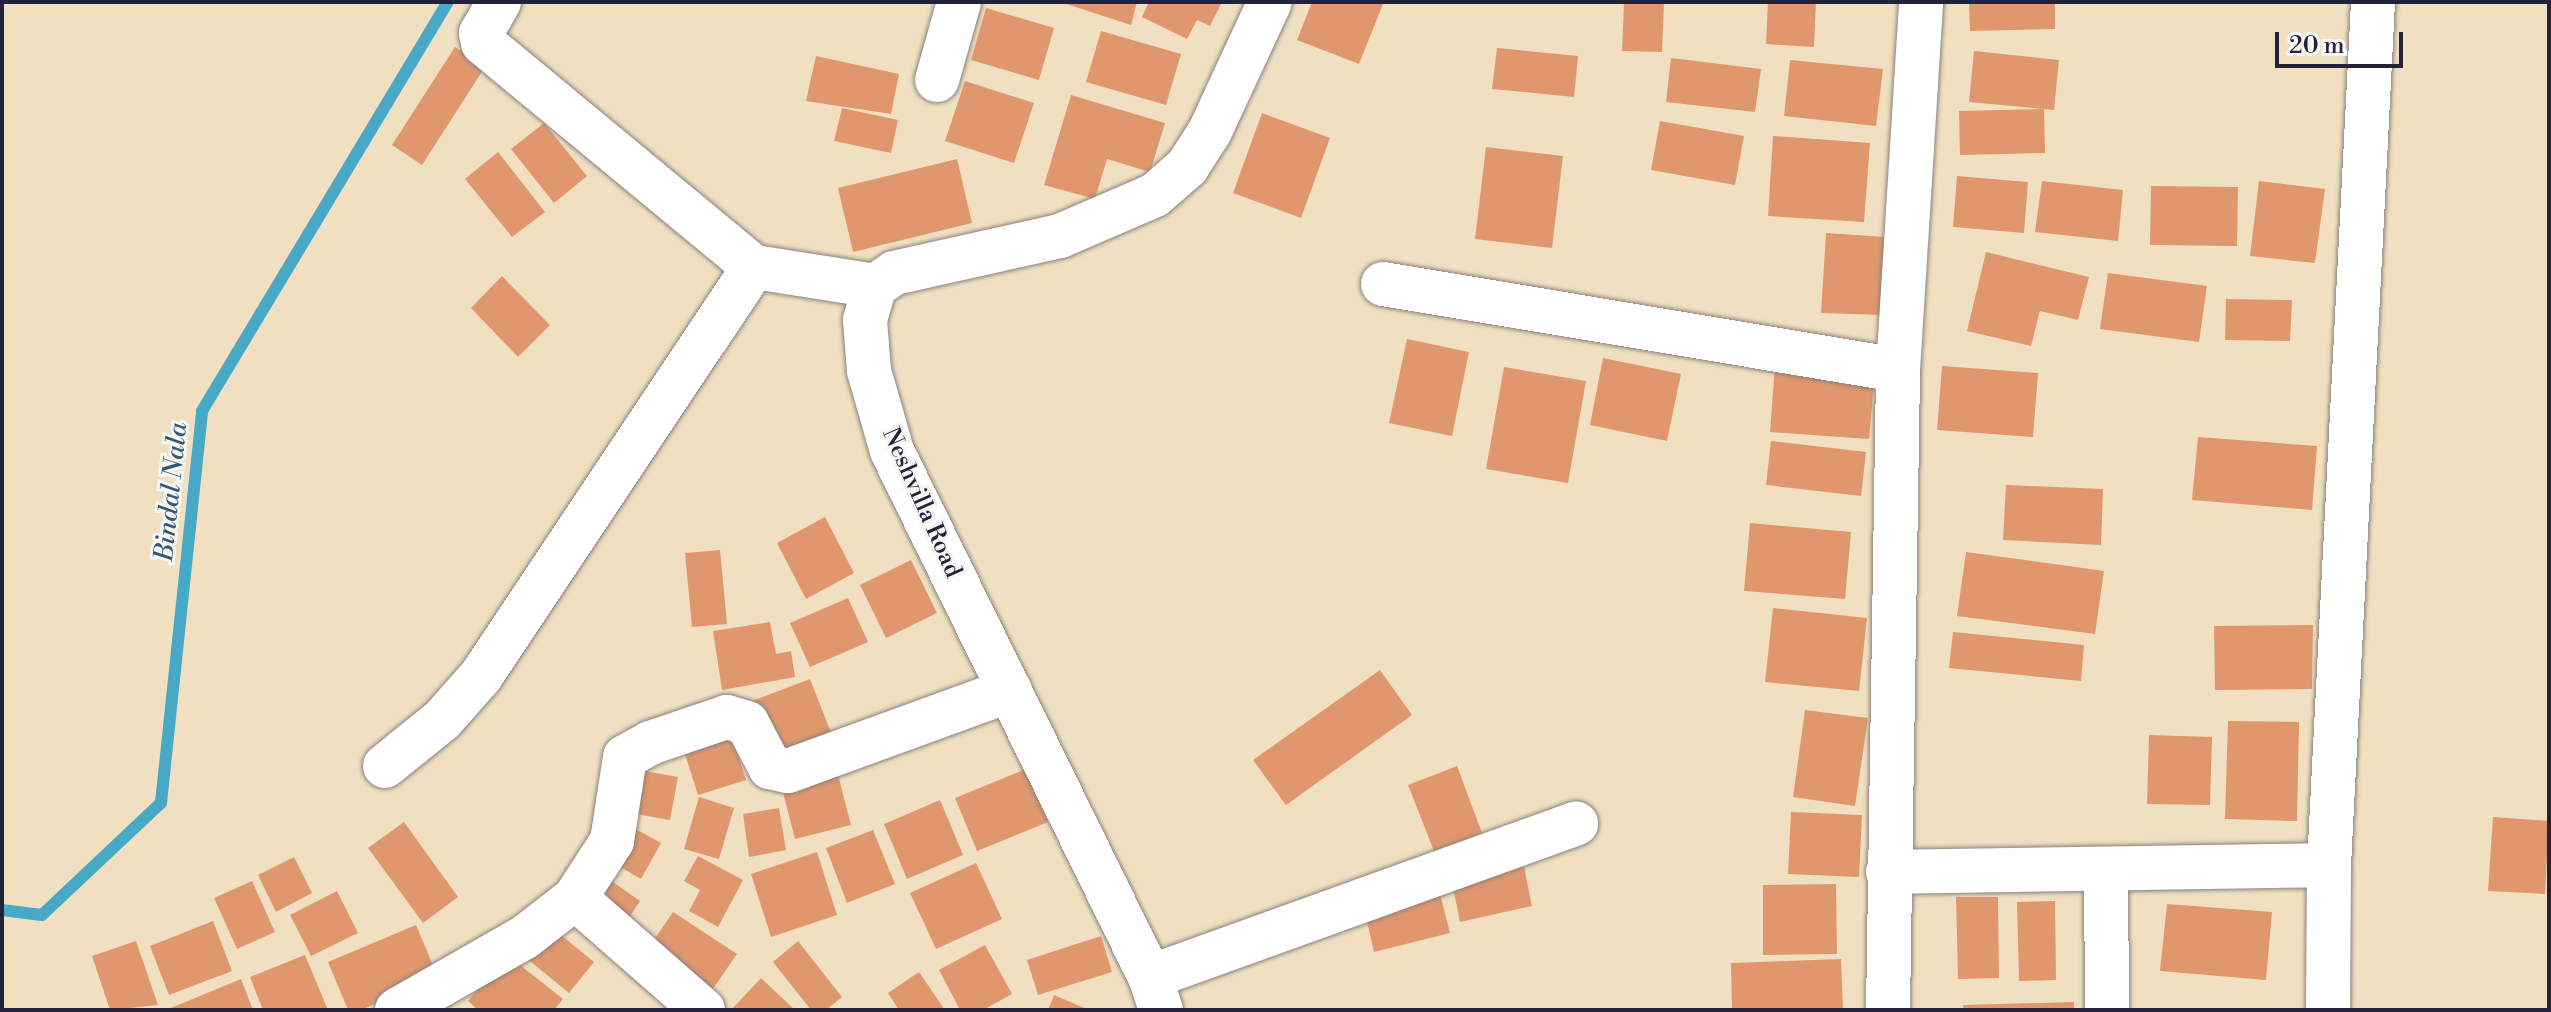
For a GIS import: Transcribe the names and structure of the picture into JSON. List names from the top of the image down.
{
  "streets": {
    "street": ["Neshvilla Road"]
  },
  "water": ["Bindal Nala"],
  "scale_bar": "20 m"
}
